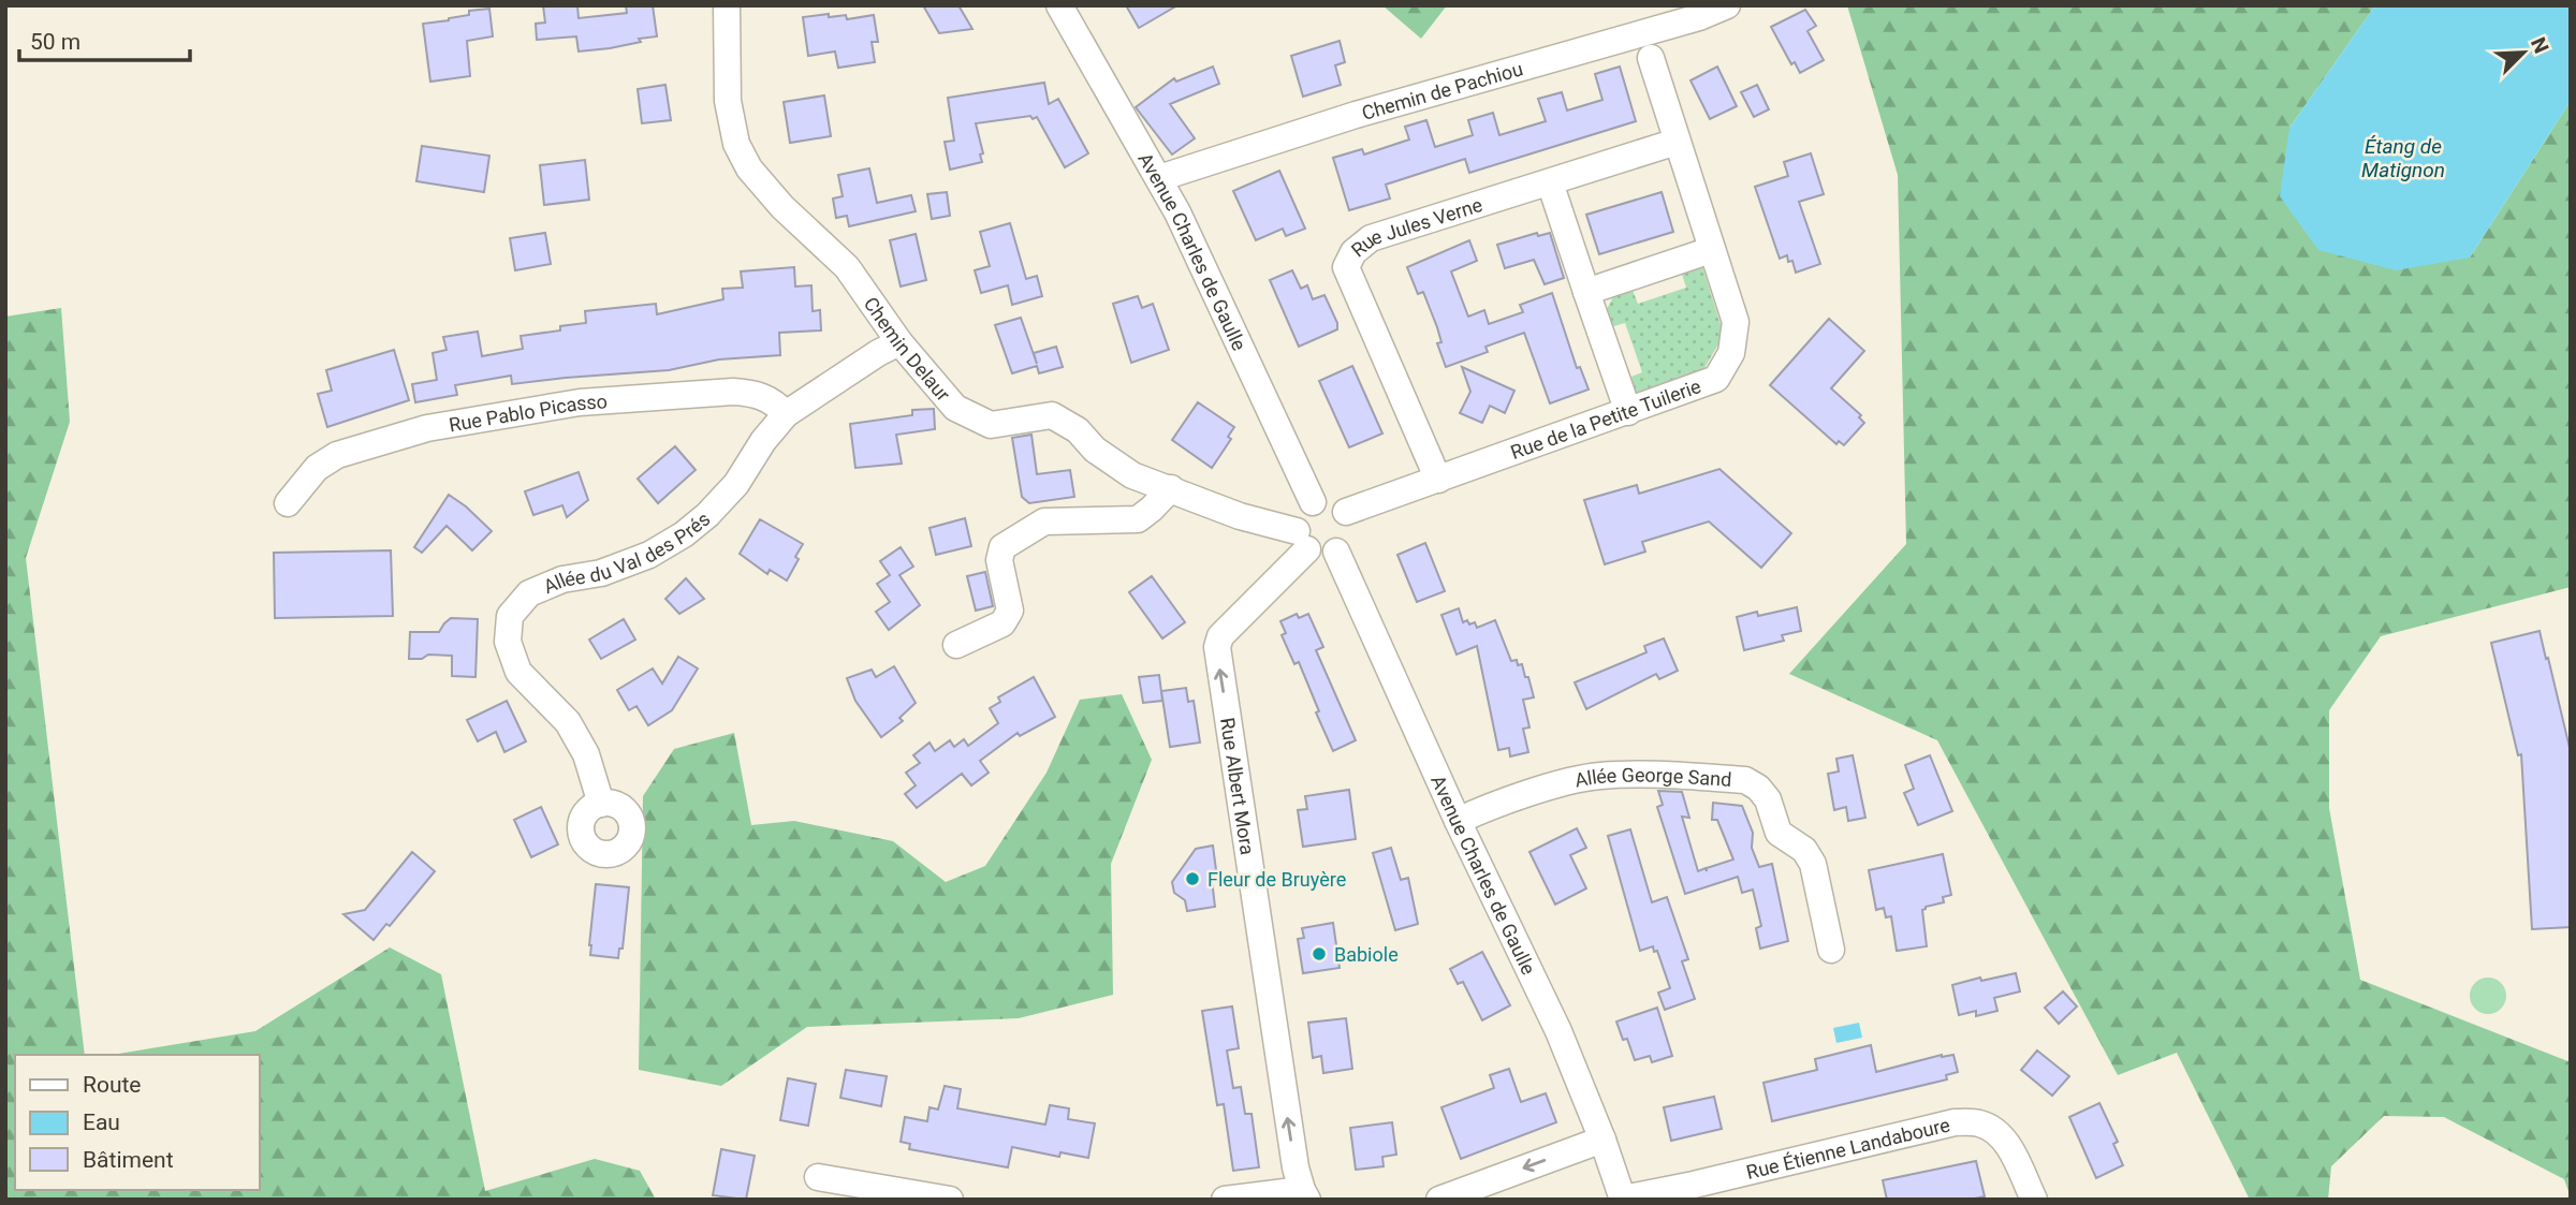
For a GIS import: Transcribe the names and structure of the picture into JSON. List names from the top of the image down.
{
  "streets": {
    "street": [
      "Chemin de Pachiou",
      "Rue Jules Verne",
      "Avenue Charles de Gaulle",
      "Chemin Delaur",
      "Rue Pablo Picasso",
      "Rue de la Petite Tuilerie",
      "Allée du Val des Prés",
      "Allée George Sand",
      "Rue Albert Mora",
      "Rue Étienne Landaboure"
    ]
  },
  "crossings": [
    ["Chemin de Pachiou", "Avenue Charles de Gaulle"],
    ["Rue Jules Verne", "Rue de la Petite Tuilerie"],
    ["Avenue Charles de Gaulle", "Chemin Delaur"],
    ["Avenue Charles de Gaulle", "Rue de la Petite Tuilerie"],
    ["Avenue Charles de Gaulle", "Allée George Sand"],
    ["Avenue Charles de Gaulle", "Rue Albert Mora"],
    ["Avenue Charles de Gaulle", "Rue Étienne Landaboure"],
    ["Chemin Delaur", "Rue de la Petite Tuilerie"],
    ["Chemin Delaur", "Allée du Val des Prés"],
    ["Chemin Delaur", "Rue Albert Mora"],
    ["Rue Pablo Picasso", "Allée du Val des Prés"],
    ["Rue de la Petite Tuilerie", "Rue Albert Mora"]
  ],
  "one_way": ["Rue Albert Mora"],
  "water": ["Étang de Matignon"],
  "places": ["Fleur de Bruyère", "Babiole"],
  "legend": ["Route", "Eau", "Bâtiment"],
  "scale_bar": "50 m",
  "north": "top right"
}
